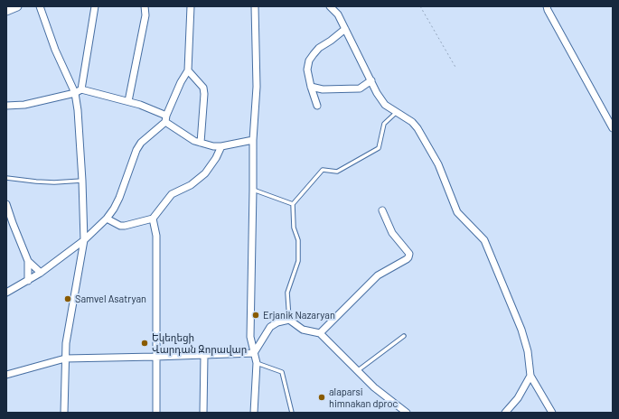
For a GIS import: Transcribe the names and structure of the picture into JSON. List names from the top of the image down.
{
  "places": [
    "Samvel Asatryan",
    "Erjanik Nazaryan",
    "Եկեղեցի Վարդան Զորավար",
    "alaparsi himnakan dproc"
  ]
}
